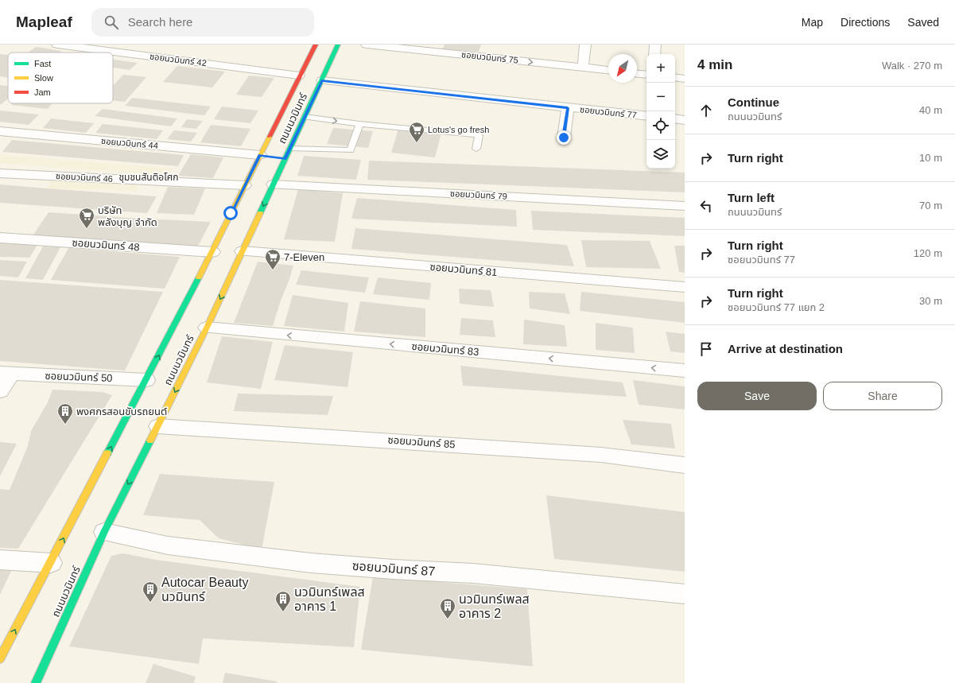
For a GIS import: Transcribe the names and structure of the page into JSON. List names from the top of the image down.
{
  "streets": {
    "main road": ["ถนนนวมินทร์"],
    "street": [
      "ซอยนวมินทร์ 75",
      "ซอยนวมินทร์ 42",
      "ซอยนวมินทร์ 77",
      "ซอยนวมินทร์ 44",
      "ซอยนวมินทร์ 46",
      "ซอยนวมินทร์ 79",
      "ซอยนวมินทร์ 48",
      "ซอยนวมินทร์ 81",
      "ซอยนวมินทร์ 83",
      "ซอยนวมินทร์ 50",
      "ซอยนวมินทร์ 85",
      "ซอยนวมินทร์ 87"
    ]
  },
  "crossings": [
    ["ซอยนวมินทร์ 42", "ถนนนวมินทร์"],
    ["ซอยนวมินทร์ 77", "ถนนนวมินทร์"],
    ["ถนนนวมินทร์", "ซอยนวมินทร์ 44"],
    ["ถนนนวมินทร์", "ซอยนวมินทร์ 46"],
    ["ถนนนวมินทร์", "ซอยนวมินทร์ 79"],
    ["ถนนนวมินทร์", "ซอยนวมินทร์ 48"],
    ["ถนนนวมินทร์", "ซอยนวมินทร์ 81"],
    ["ถนนนวมินทร์", "ซอยนวมินทร์ 83"],
    ["ถนนนวมินทร์", "ซอยนวมินทร์ 50"],
    ["ถนนนวมินทร์", "ซอยนวมินทร์ 85"],
    ["ถนนนวมินทร์", "ซอยนวมินทร์ 87"]
  ],
  "one_way": ["ซอยนวมินทร์ 75", "ซอยนวมินทร์ 83"],
  "districts": ["ชุมชนสันติอโศก"],
  "places": {
    "supermarket": ["Lotus's go fresh", "บริษัท พลังบุญ จำกัด", "7-Eleven"],
    "building": [
      "พงศกรสอนขับรถยนต์",
      "Autocar Beauty นวมินทร์",
      "นวมินทร์เพลส อาคาร 1",
      "นวมินทร์เพลส อาคาร 2"
    ]
  },
  "legend": ["Fast", "Slow", "Jam"],
  "north": "bottom left",
  "page": {
    "header": "Mapleaf",
    "search": "Search here",
    "nav": ["Map", "Directions", "Saved"],
    "heading": ["4 min", "Walk · 270 m"],
    "map_buttons": ["+", "−"],
    "list": [
      ["Continue", "ถนนนวมินทร์", "40 m"],
      ["Turn right", "10 m"],
      ["Turn left", "ถนนนวมินทร์", "70 m"],
      ["Turn right", "ซอยนวมินทร์ 77", "120 m"],
      ["Turn right", "ซอยนวมินทร์ 77 แยก 2", "30 m"],
      "Arrive at destination"
    ],
    "buttons": ["Save", "Share"]
  }
}
